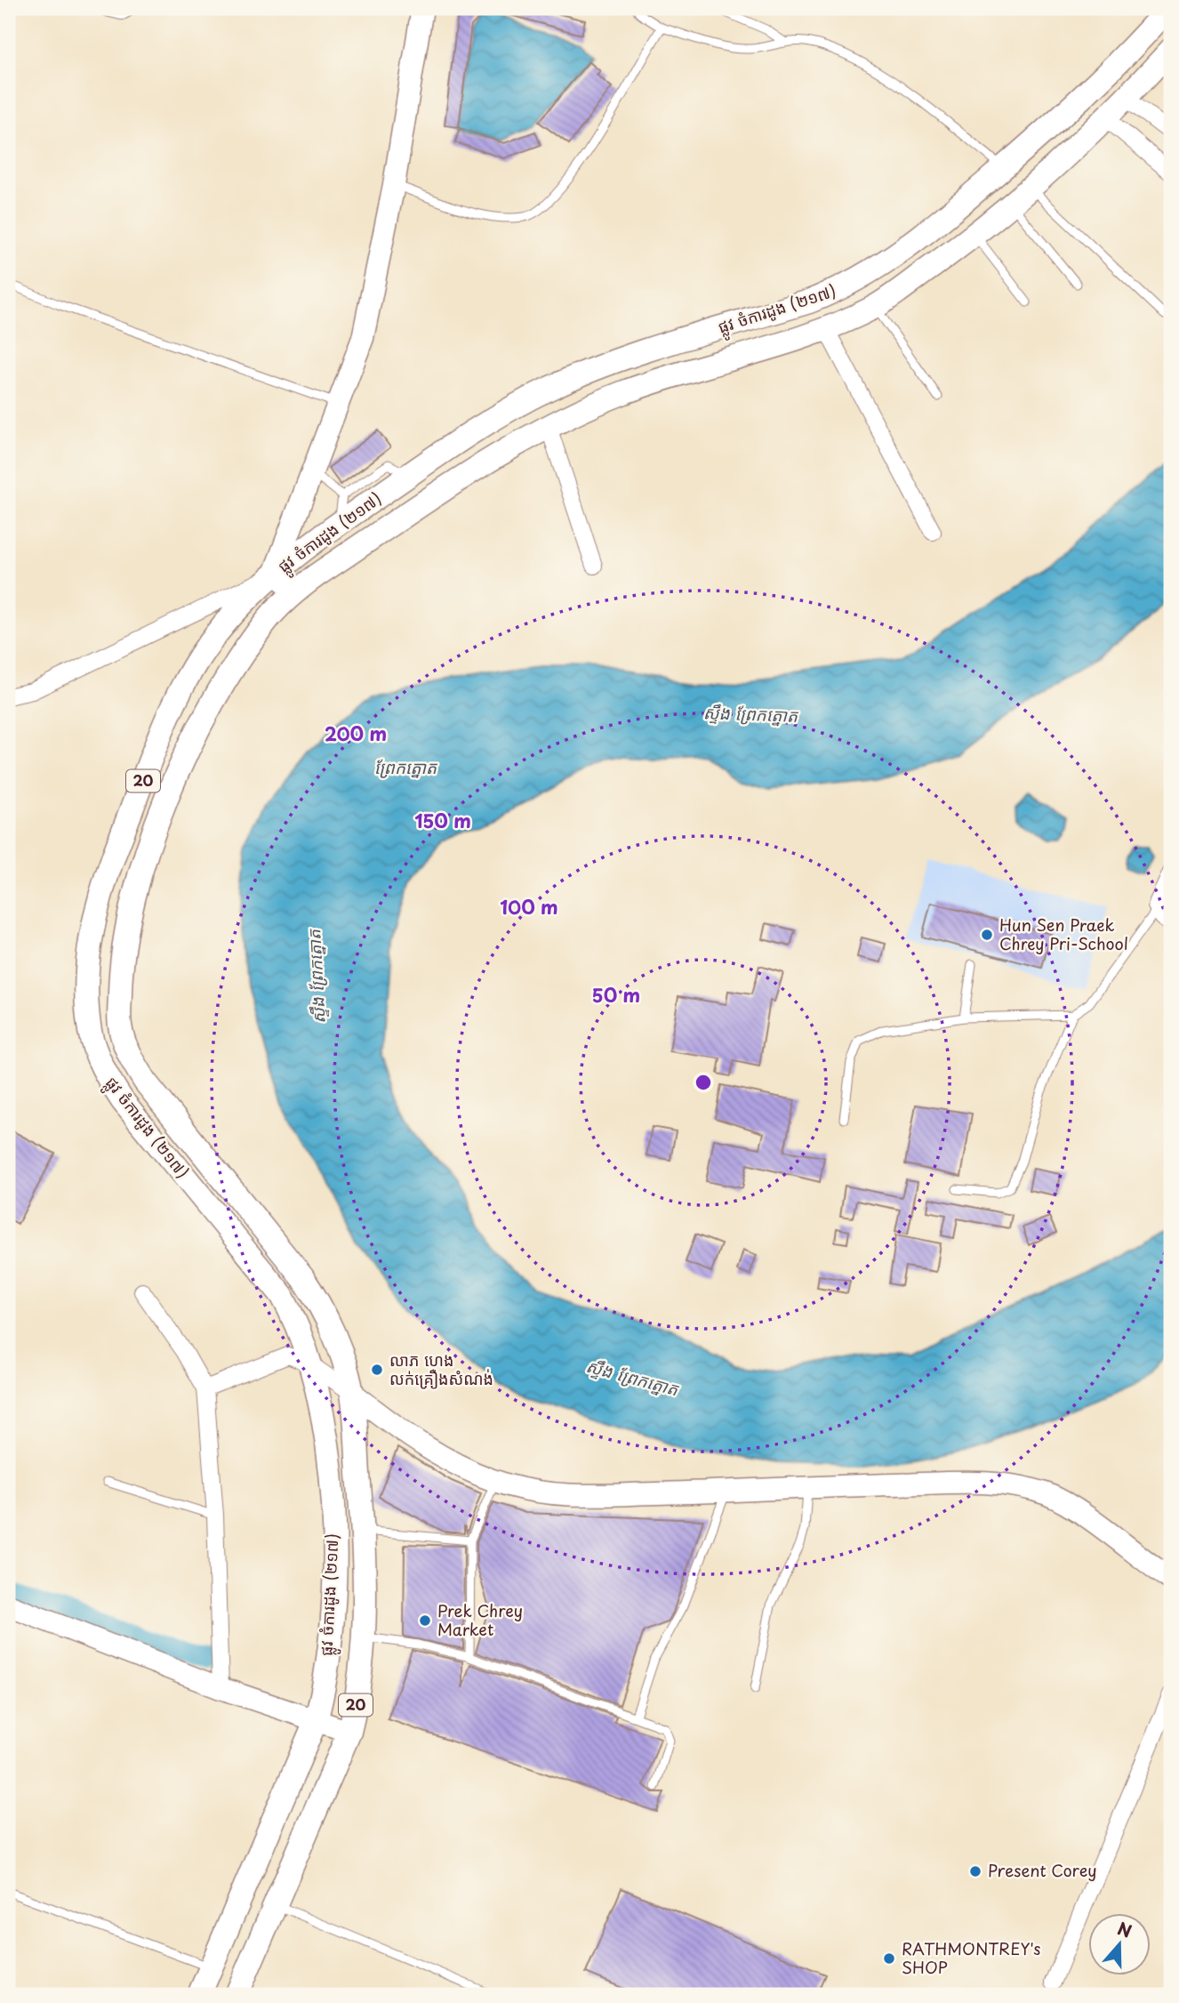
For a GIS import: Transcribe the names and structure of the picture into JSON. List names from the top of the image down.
{
  "streets": {
    "main road": ["ផ្លូវ ចំការដូង (២១៧)", "20"]
  },
  "water": ["ស្ទឹង ព្រែកត្នោត", "ព្រែកត្នោត"],
  "places": [
    "Hun Sen Praek Chrey Pri-School",
    "លាភ ហេង លក់គ្រឿងសំណង់",
    "Prek Chrey Market",
    "Present Corey",
    "RATHMONTREY's SHOP"
  ],
  "north": "top",
  "rings": [
    "200 m",
    "150 m",
    "100 m",
    "50 m"
  ]
}
